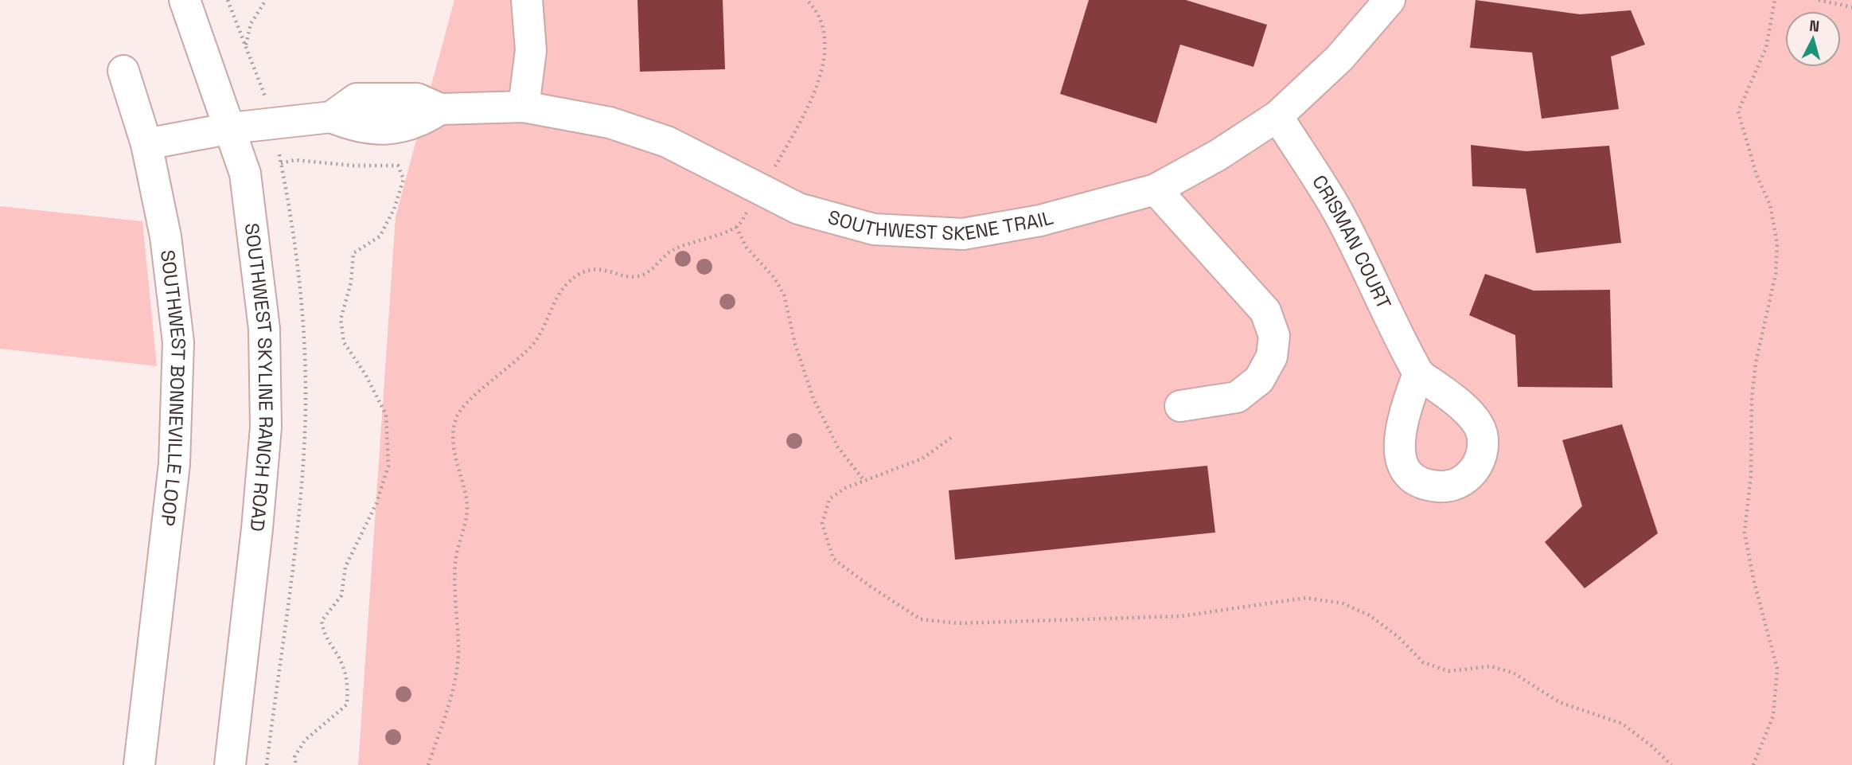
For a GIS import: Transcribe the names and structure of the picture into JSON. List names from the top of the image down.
{
  "streets": {
    "street": [
      "SOUTHWEST SKENE TRAIL",
      "CRISMAN COURT",
      "SOUTHWEST SKYLINE RANCH ROAD",
      "SOUTHWEST BONNEVILLE LOOP"
    ]
  },
  "crossings": [
    ["SOUTHWEST SKENE TRAIL", "CRISMAN COURT"],
    ["SOUTHWEST SKENE TRAIL", "SOUTHWEST SKYLINE RANCH ROAD"]
  ],
  "north": "top"
}
